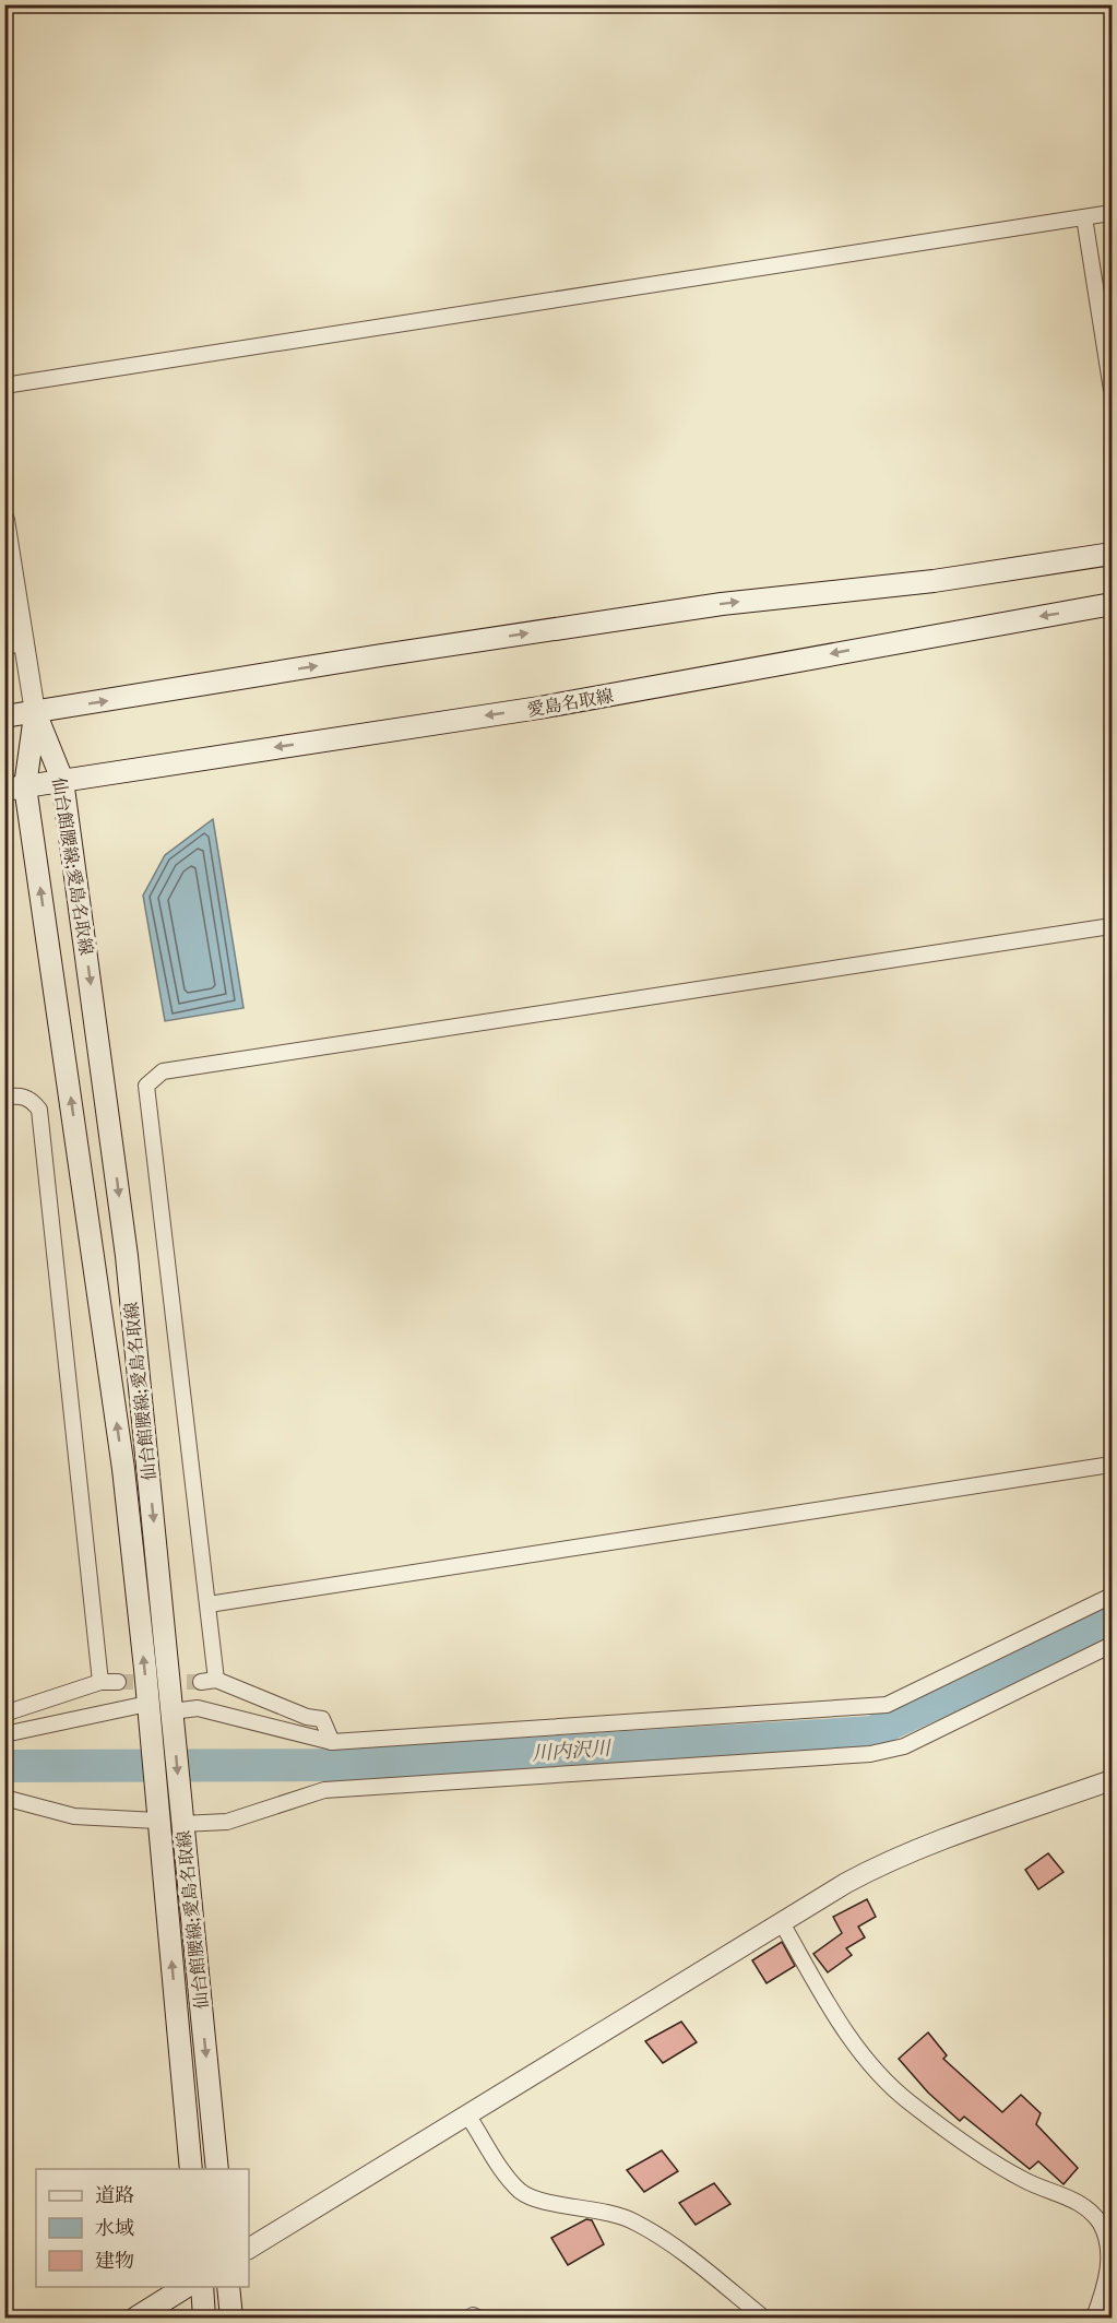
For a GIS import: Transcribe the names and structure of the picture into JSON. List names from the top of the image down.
{
  "streets": {
    "main road": ["愛島名取線", "仙台館腰線;愛島名取線"]
  },
  "crossings": [
    ["愛島名取線", "仙台館腰線;愛島名取線"]
  ],
  "water": ["川内沢川"],
  "legend": ["道路", "水域", "建物"]
}
